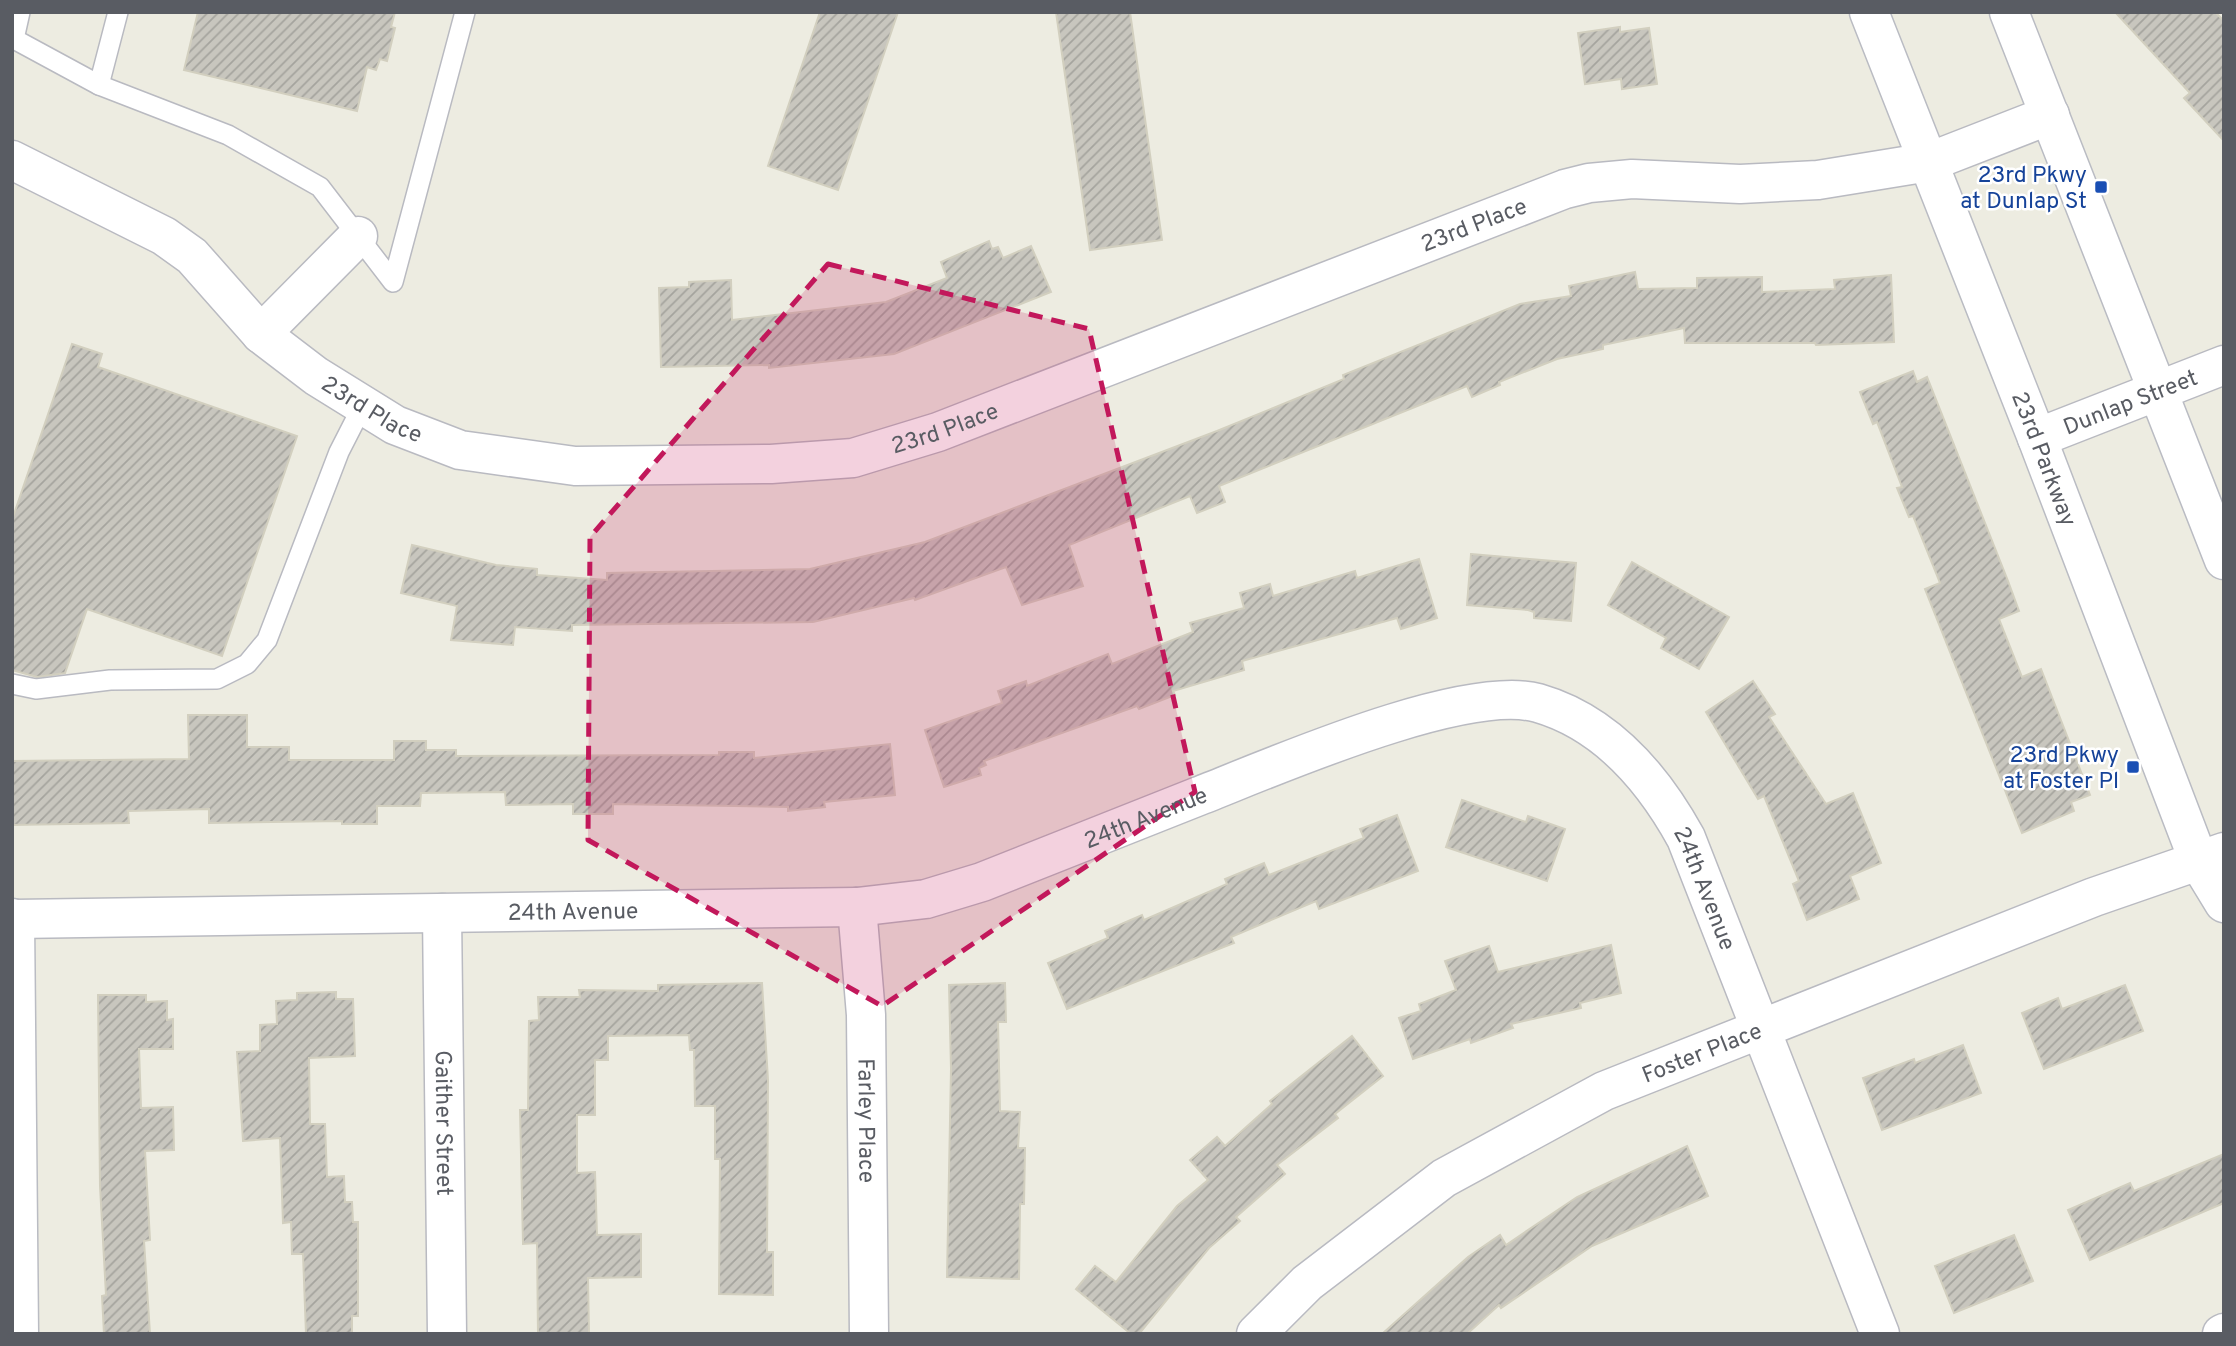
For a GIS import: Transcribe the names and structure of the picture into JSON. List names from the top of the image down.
{
  "streets": {
    "street": [
      "23rd Place",
      "Dunlap Street",
      "23rd Parkway",
      "24th Avenue",
      "Foster Place",
      "Farley Place",
      "Gaither Street"
    ]
  },
  "crossings": [
    ["23rd Place", "23rd Parkway"],
    ["Dunlap Street", "23rd Parkway"],
    ["23rd Parkway", "Foster Place"],
    ["24th Avenue", "Foster Place"],
    ["24th Avenue", "Farley Place"],
    ["24th Avenue", "Gaither Street"]
  ],
  "places": {
    "transit": ["23rd Pkwy at Dunlap St", "23rd Pkwy at Foster Pl"]
  }
}
